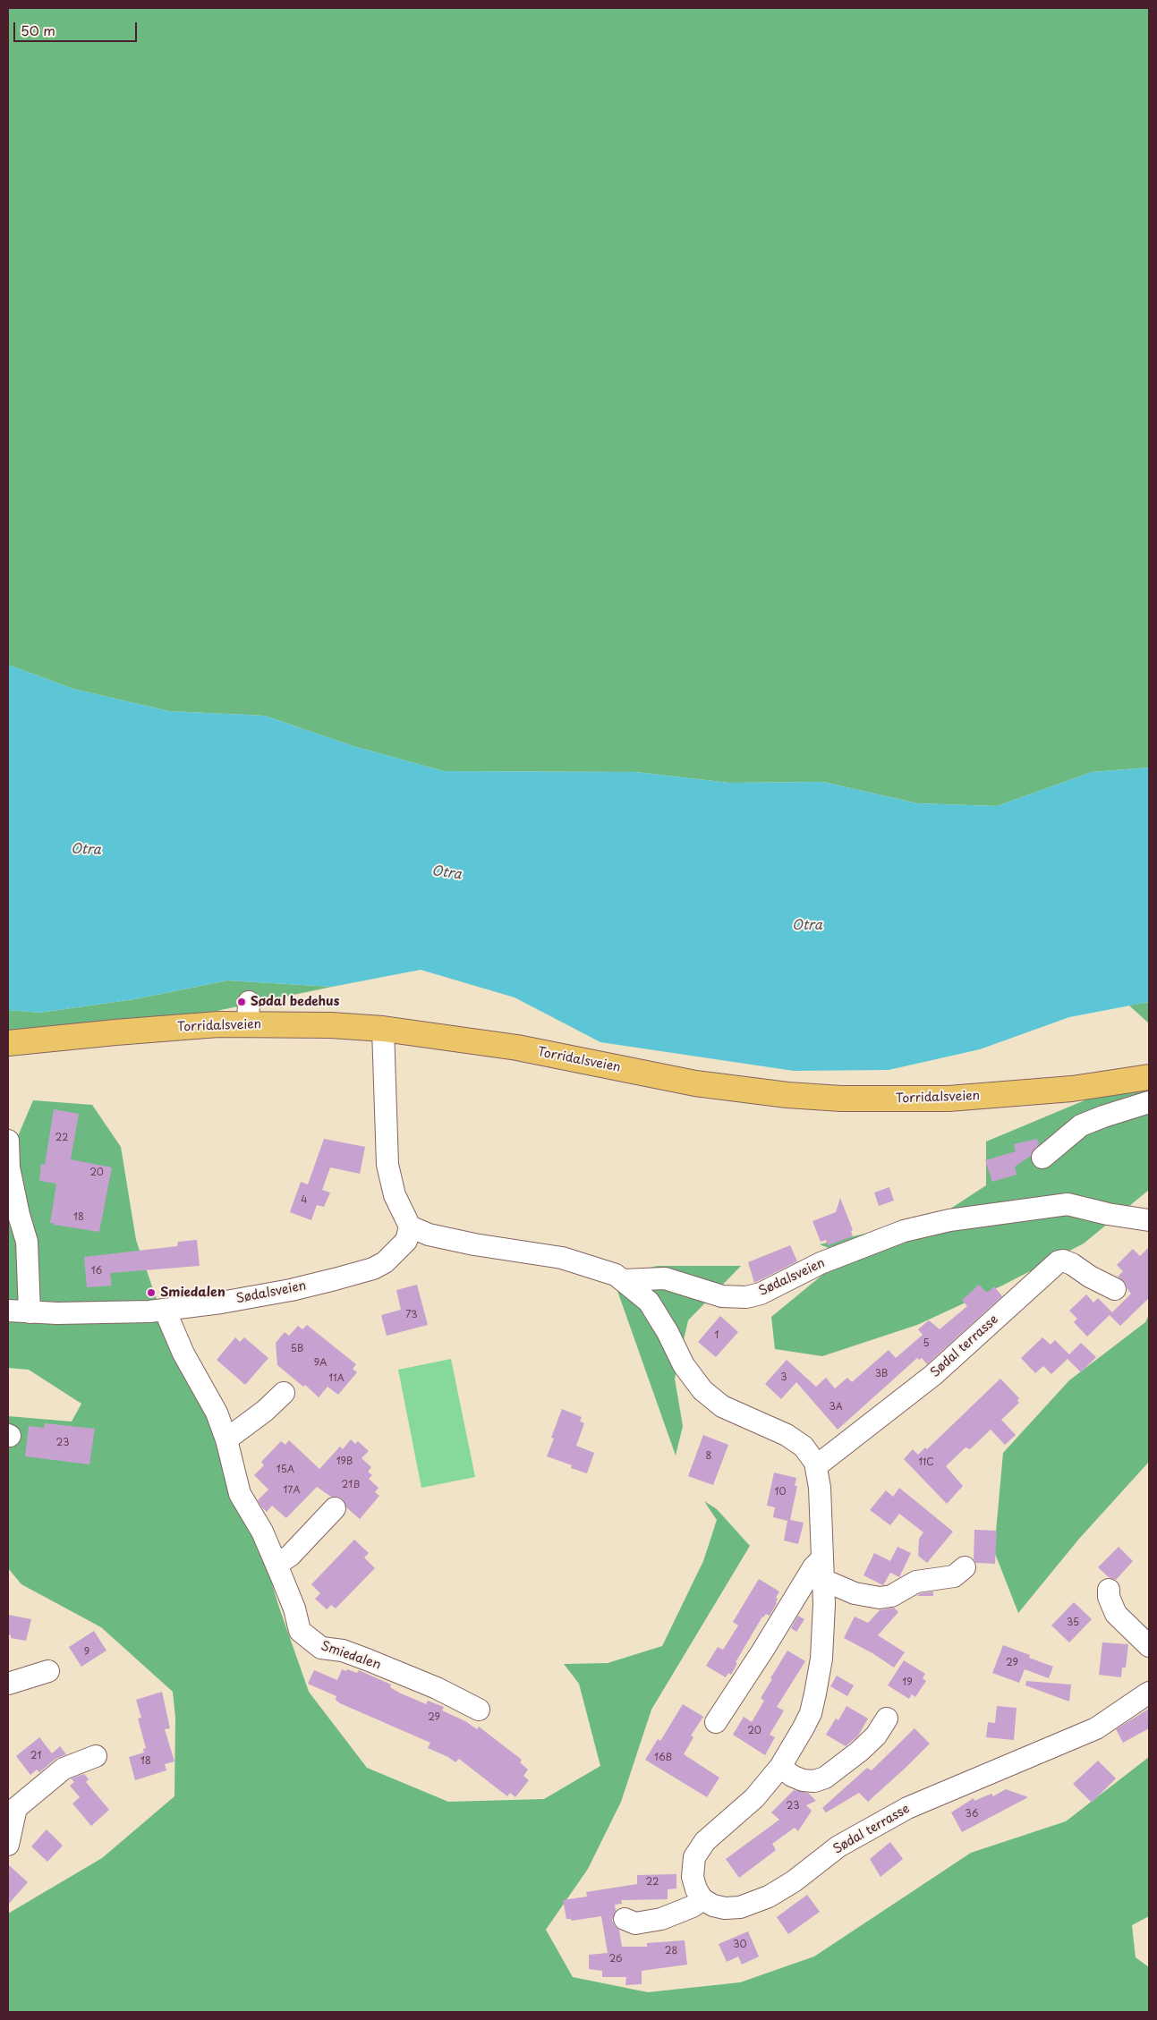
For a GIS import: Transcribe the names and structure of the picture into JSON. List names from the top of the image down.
{
  "streets": {
    "main road": ["Torridalsveien"],
    "street": ["Sødalsveien", "Sødal terrasse", "Smiedalen"]
  },
  "crossings": [
    ["Sødalsveien", "Smiedalen"]
  ],
  "water": ["Otra"],
  "places": ["Sødal bedehus", "Smiedalen"],
  "house_numbers": [
    "22",
    "20",
    "4",
    "18",
    "16",
    "73",
    "1",
    "5",
    "5B",
    "9A",
    "3B",
    "3",
    "11A",
    "3A",
    "23",
    "8",
    "19B",
    "11C",
    "15A",
    "21B",
    "17A",
    "10",
    "35",
    "9",
    "29",
    "19",
    "29",
    "20",
    "21",
    "16B",
    "18",
    "23",
    "36",
    "22",
    "30",
    "28",
    "26"
  ],
  "scale_bar": "50 m"
}
